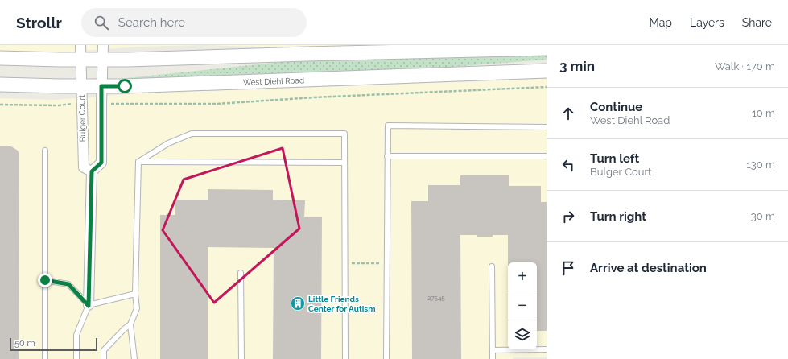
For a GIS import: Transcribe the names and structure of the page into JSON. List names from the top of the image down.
{
  "streets": {
    "street": ["West Diehl Road", "Bulger Court"]
  },
  "crossings": [
    ["West Diehl Road", "Bulger Court"]
  ],
  "places": {
    "building": ["Little Friends Center for Autism"]
  },
  "house_numbers": ["27545"],
  "scale_bar": "50 m",
  "page": {
    "header": "Strollr",
    "search": "Search here",
    "nav": ["Map", "Layers", "Share"],
    "heading": ["3 min", "Walk · 170 m"],
    "list": [
      ["Continue", "West Diehl Road", "10 m"],
      ["Turn left", "Bulger Court", "130 m"],
      ["Turn right", "30 m"],
      "Arrive at destination"
    ],
    "map_buttons": ["+", "−"],
    "scale": "50 m"
  }
}
